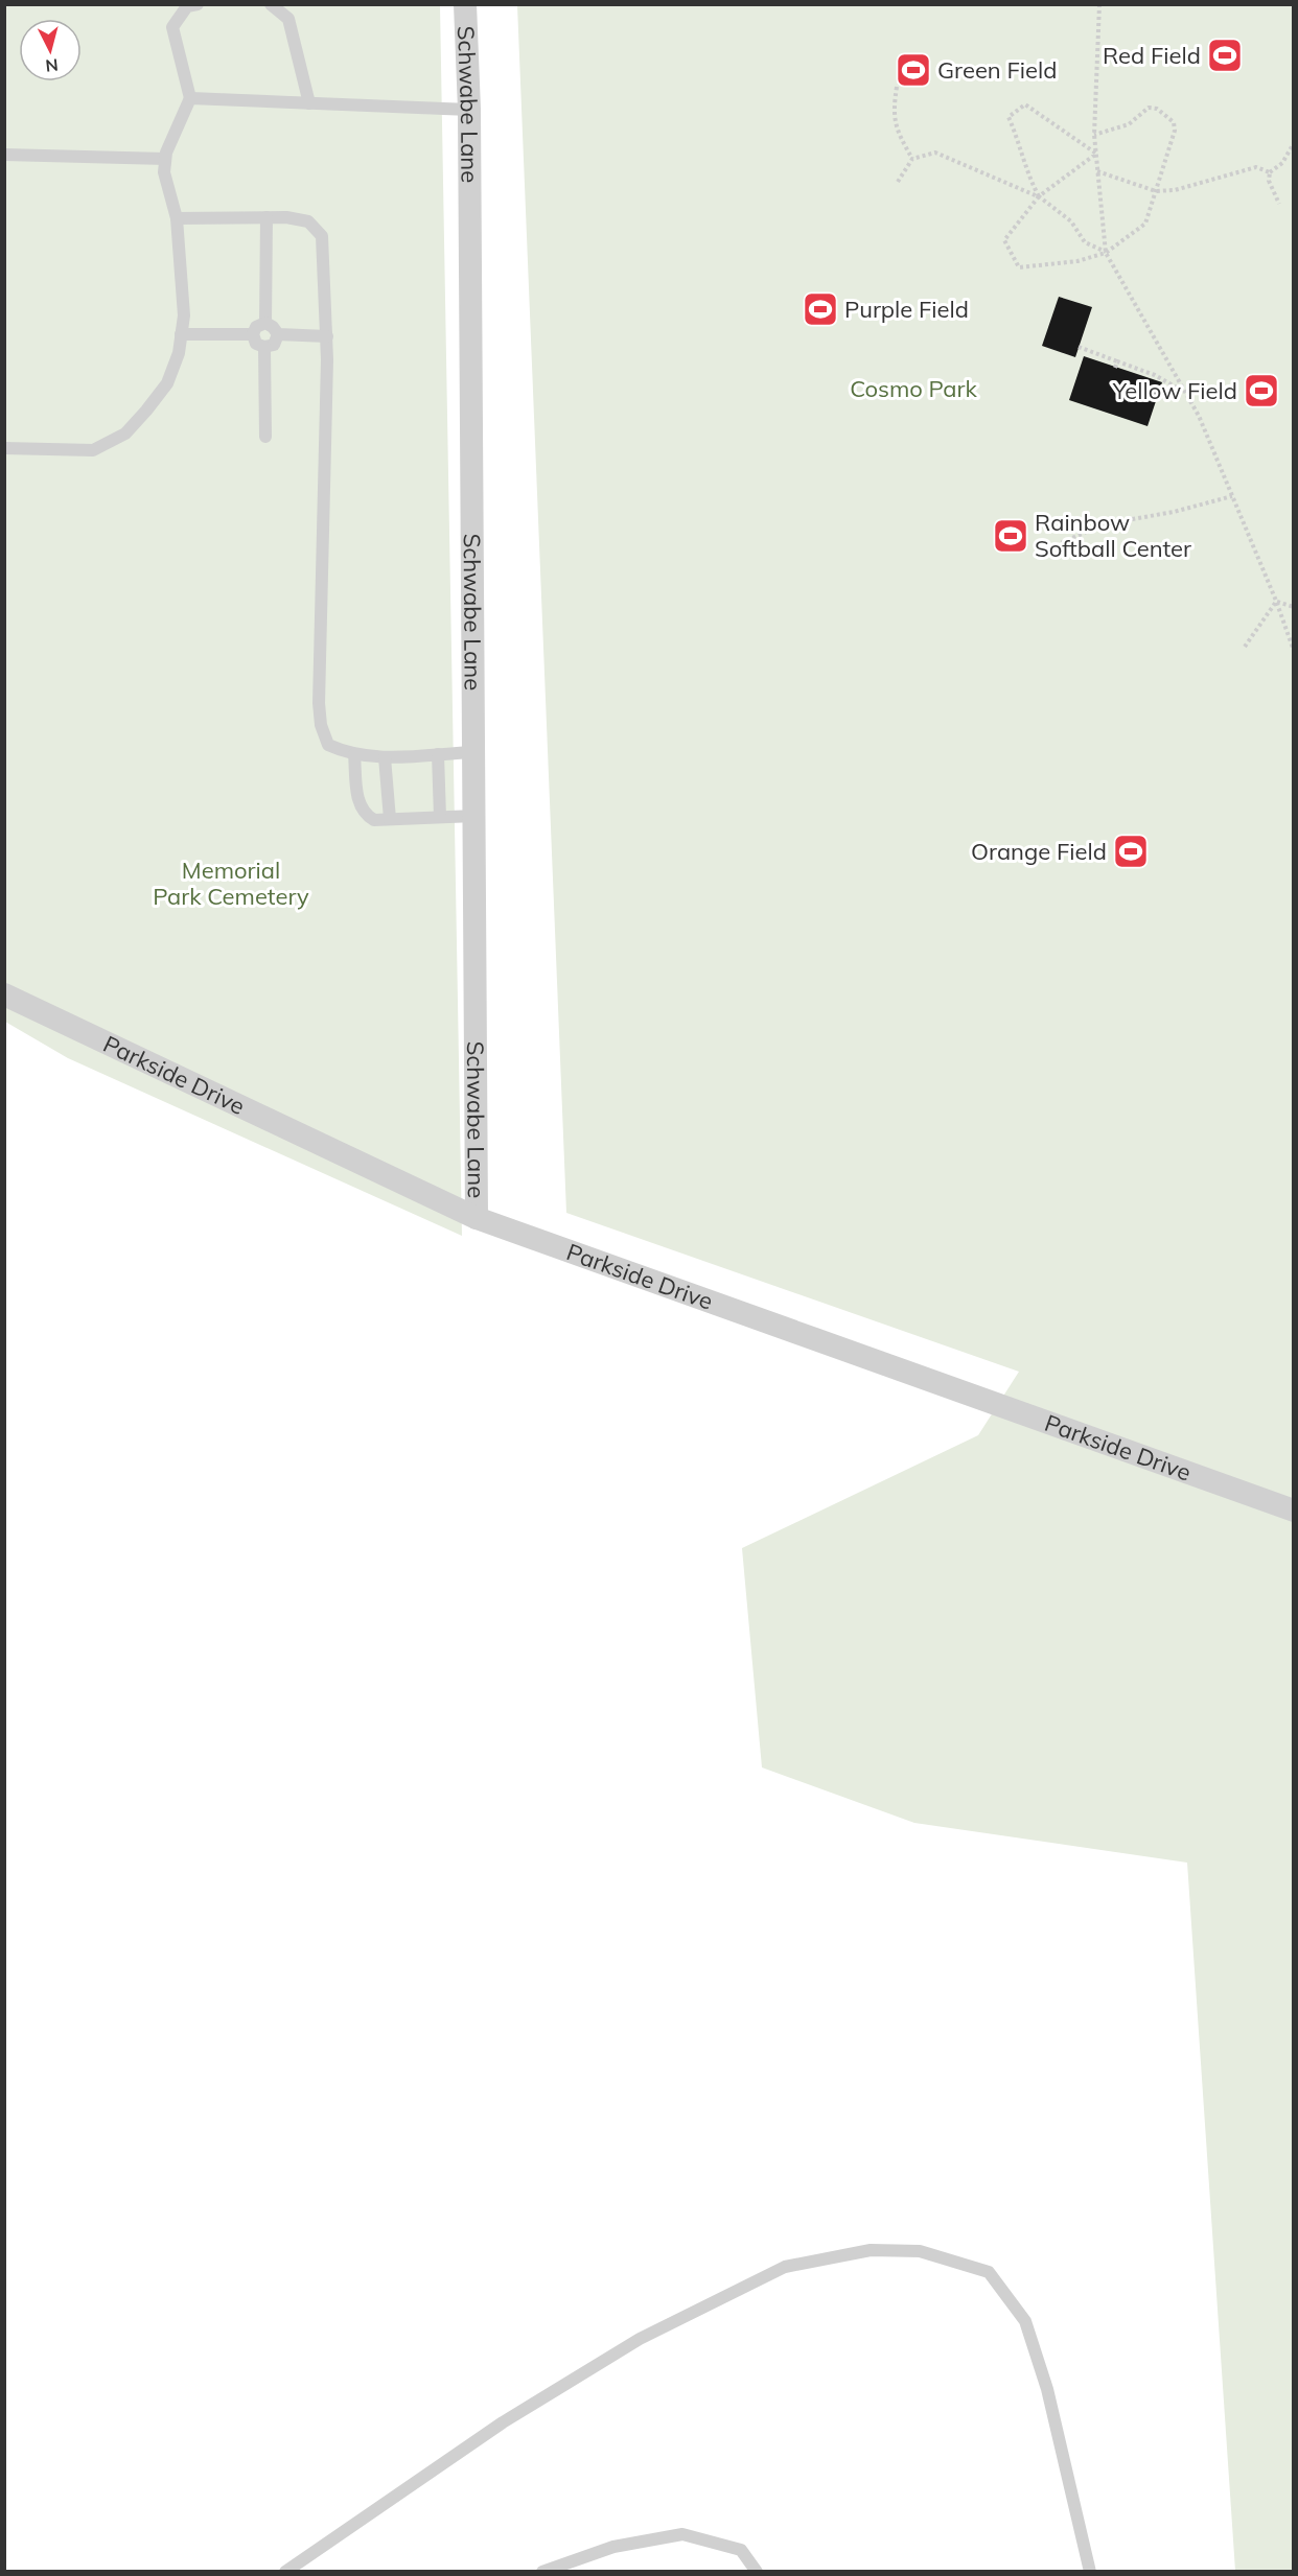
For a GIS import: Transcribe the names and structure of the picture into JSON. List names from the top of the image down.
{
  "streets": {
    "street": ["Schwabe Lane", "Parkside Drive"]
  },
  "crossings": [
    ["Schwabe Lane", "Parkside Drive"]
  ],
  "parks": ["Cosmo Park", "Memorial Park Cemetery"],
  "places": {
    "sports": [
      "Red Field",
      "Green Field",
      "Purple Field",
      "Yellow Field",
      "Rainbow Softball Center",
      "Orange Field"
    ]
  },
  "north": "bottom"
}
